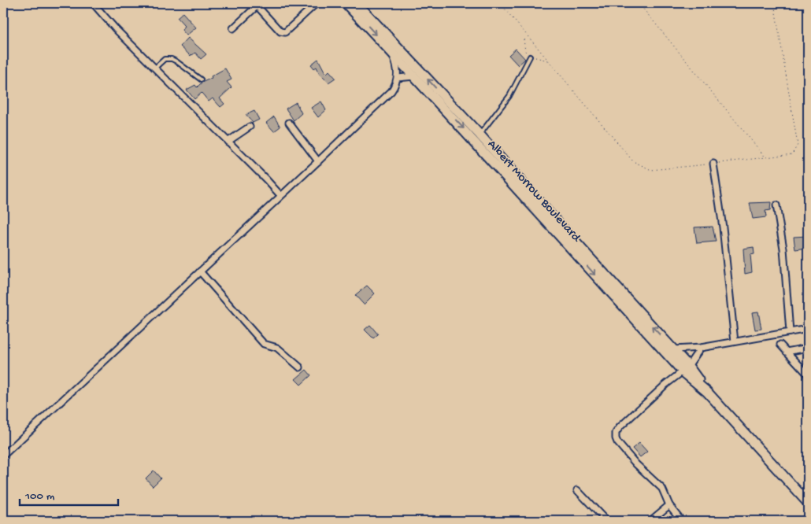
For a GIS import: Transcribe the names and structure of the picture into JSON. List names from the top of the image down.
{
  "streets": {
    "highway": ["Albert Morrow Boulevard"]
  },
  "scale_bar": "100 m"
}
